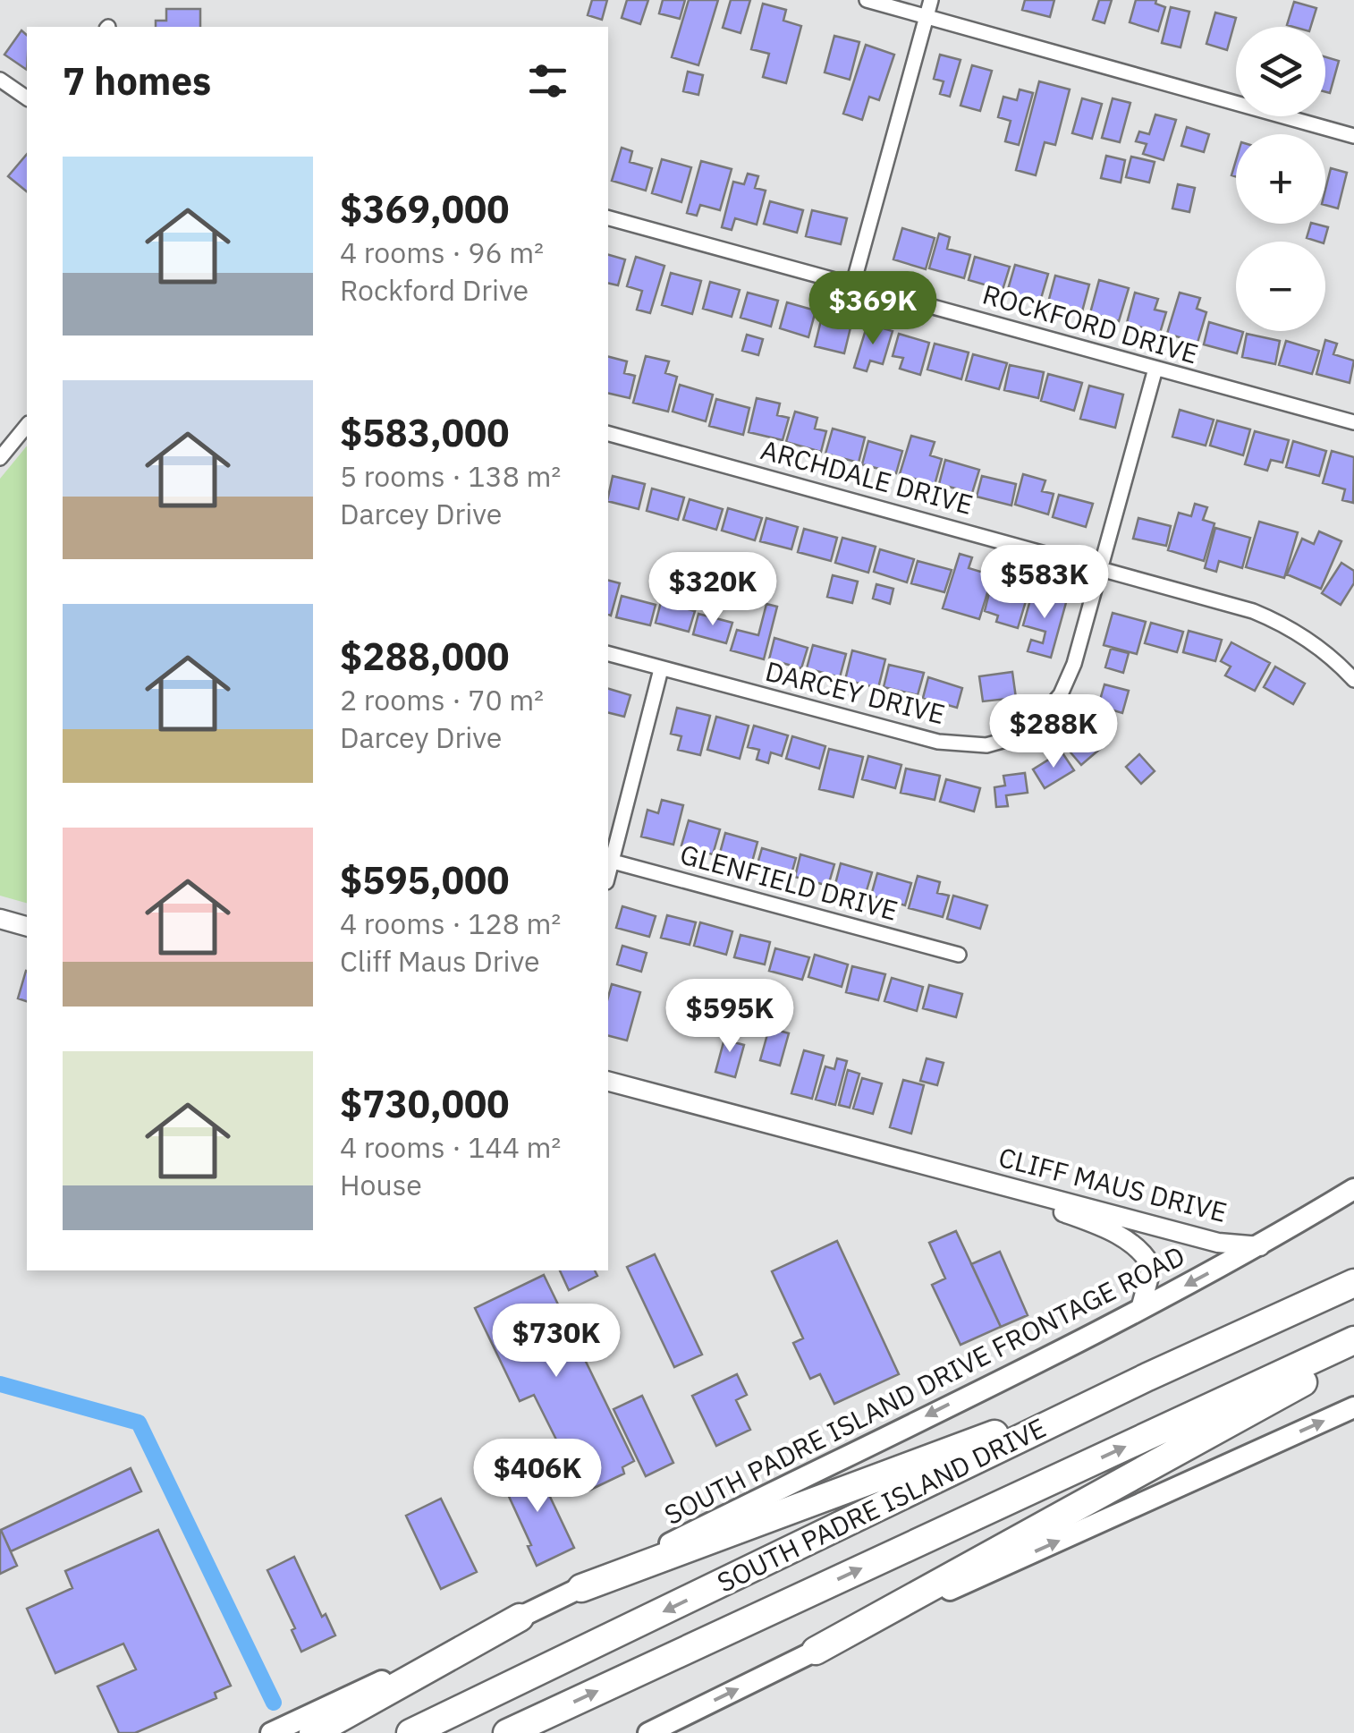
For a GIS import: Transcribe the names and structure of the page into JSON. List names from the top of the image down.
{
  "streets": {
    "highway": ["SOUTH PADRE ISLAND DRIVE"],
    "main road": ["SOUTH PADRE ISLAND DRIVE FRONTAGE ROAD"],
    "street": [
      "ROCKFORD DRIVE",
      "ARCHDALE DRIVE",
      "DARCEY DRIVE",
      "GLENFIELD DRIVE",
      "CLIFF MAUS DRIVE"
    ]
  },
  "crossings": [
    ["ROCKFORD DRIVE", "DARCEY DRIVE"],
    ["ARCHDALE DRIVE", "DARCEY DRIVE"],
    ["CLIFF MAUS DRIVE", "SOUTH PADRE ISLAND DRIVE FRONTAGE ROAD"]
  ],
  "page": {
    "map_buttons": ["+", "−"],
    "heading": "7 homes",
    "list": [
      {
        "name": "$369,000",
        "note": "4 rooms · 96 m² · Rockford Drive"
      },
      {
        "name": "$583,000",
        "note": "5 rooms · 138 m² · Darcey Drive"
      },
      {
        "name": "$288,000",
        "note": "2 rooms · 70 m² · Darcey Drive"
      },
      {
        "name": "$595,000",
        "note": "4 rooms · 128 m² · Cliff Maus Drive"
      },
      {
        "name": "$730,000",
        "note": "4 rooms · 144 m² · House"
      }
    ],
    "price": [
      "$369K",
      "$583K",
      "$320K",
      "$288K",
      "$595K",
      "$730K",
      "$406K"
    ]
  }
}
